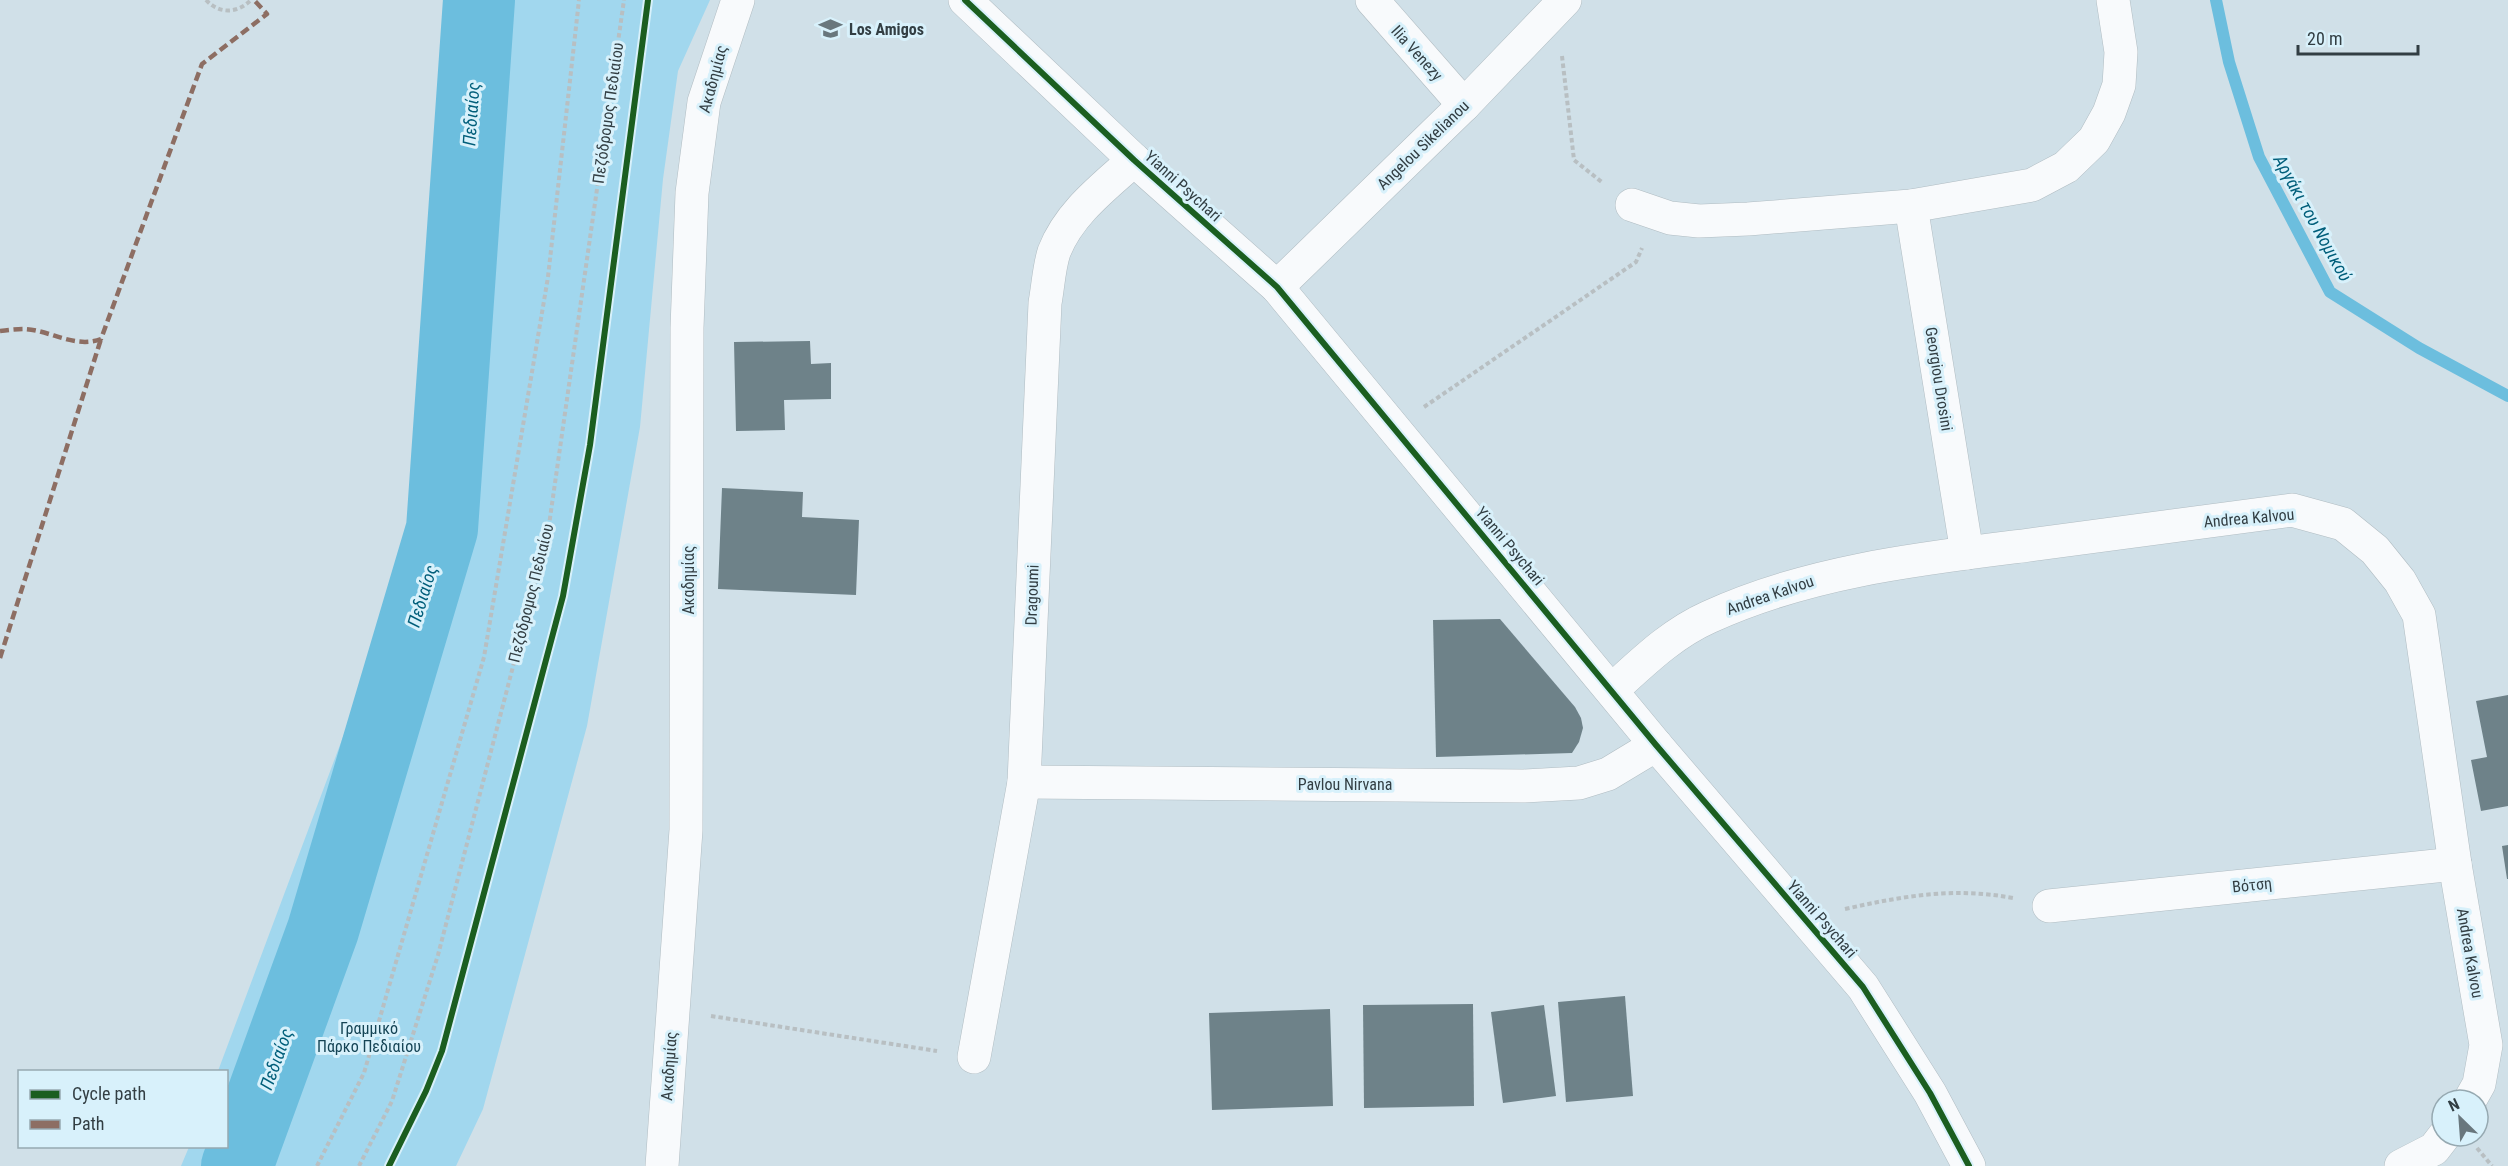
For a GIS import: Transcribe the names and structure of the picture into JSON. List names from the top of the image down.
{
  "streets": {
    "street": [
      "Ilia Venezy",
      "Ακαδημίας",
      "Angelou Sikelianou",
      "Yianni Psychari",
      "Georgiou Drosini",
      "Andrea Kalvou",
      "Dragoumi",
      "Pavlou Nirvana",
      "Βότση"
    ],
    "path": ["Πεζόδρομος Πεδιαίου"]
  },
  "crossings": [
    ["Ilia Venezy", "Angelou Sikelianou"],
    ["Angelou Sikelianou", "Yianni Psychari"],
    ["Yianni Psychari", "Andrea Kalvou"],
    ["Yianni Psychari", "Dragoumi"],
    ["Yianni Psychari", "Pavlou Nirvana"],
    ["Georgiou Drosini", "Andrea Kalvou"],
    ["Andrea Kalvou", "Βότση"],
    ["Dragoumi", "Pavlou Nirvana"]
  ],
  "water": ["Πεδιαίος", "Αργάκι του Νομικού"],
  "parks": ["Γραμμικό Πάρκο Πεδιαίου"],
  "places": {
    "school or university": ["Los Amigos"]
  },
  "legend": ["Cycle path", "Path"],
  "scale_bar": "20 m",
  "north": "top left"
}
